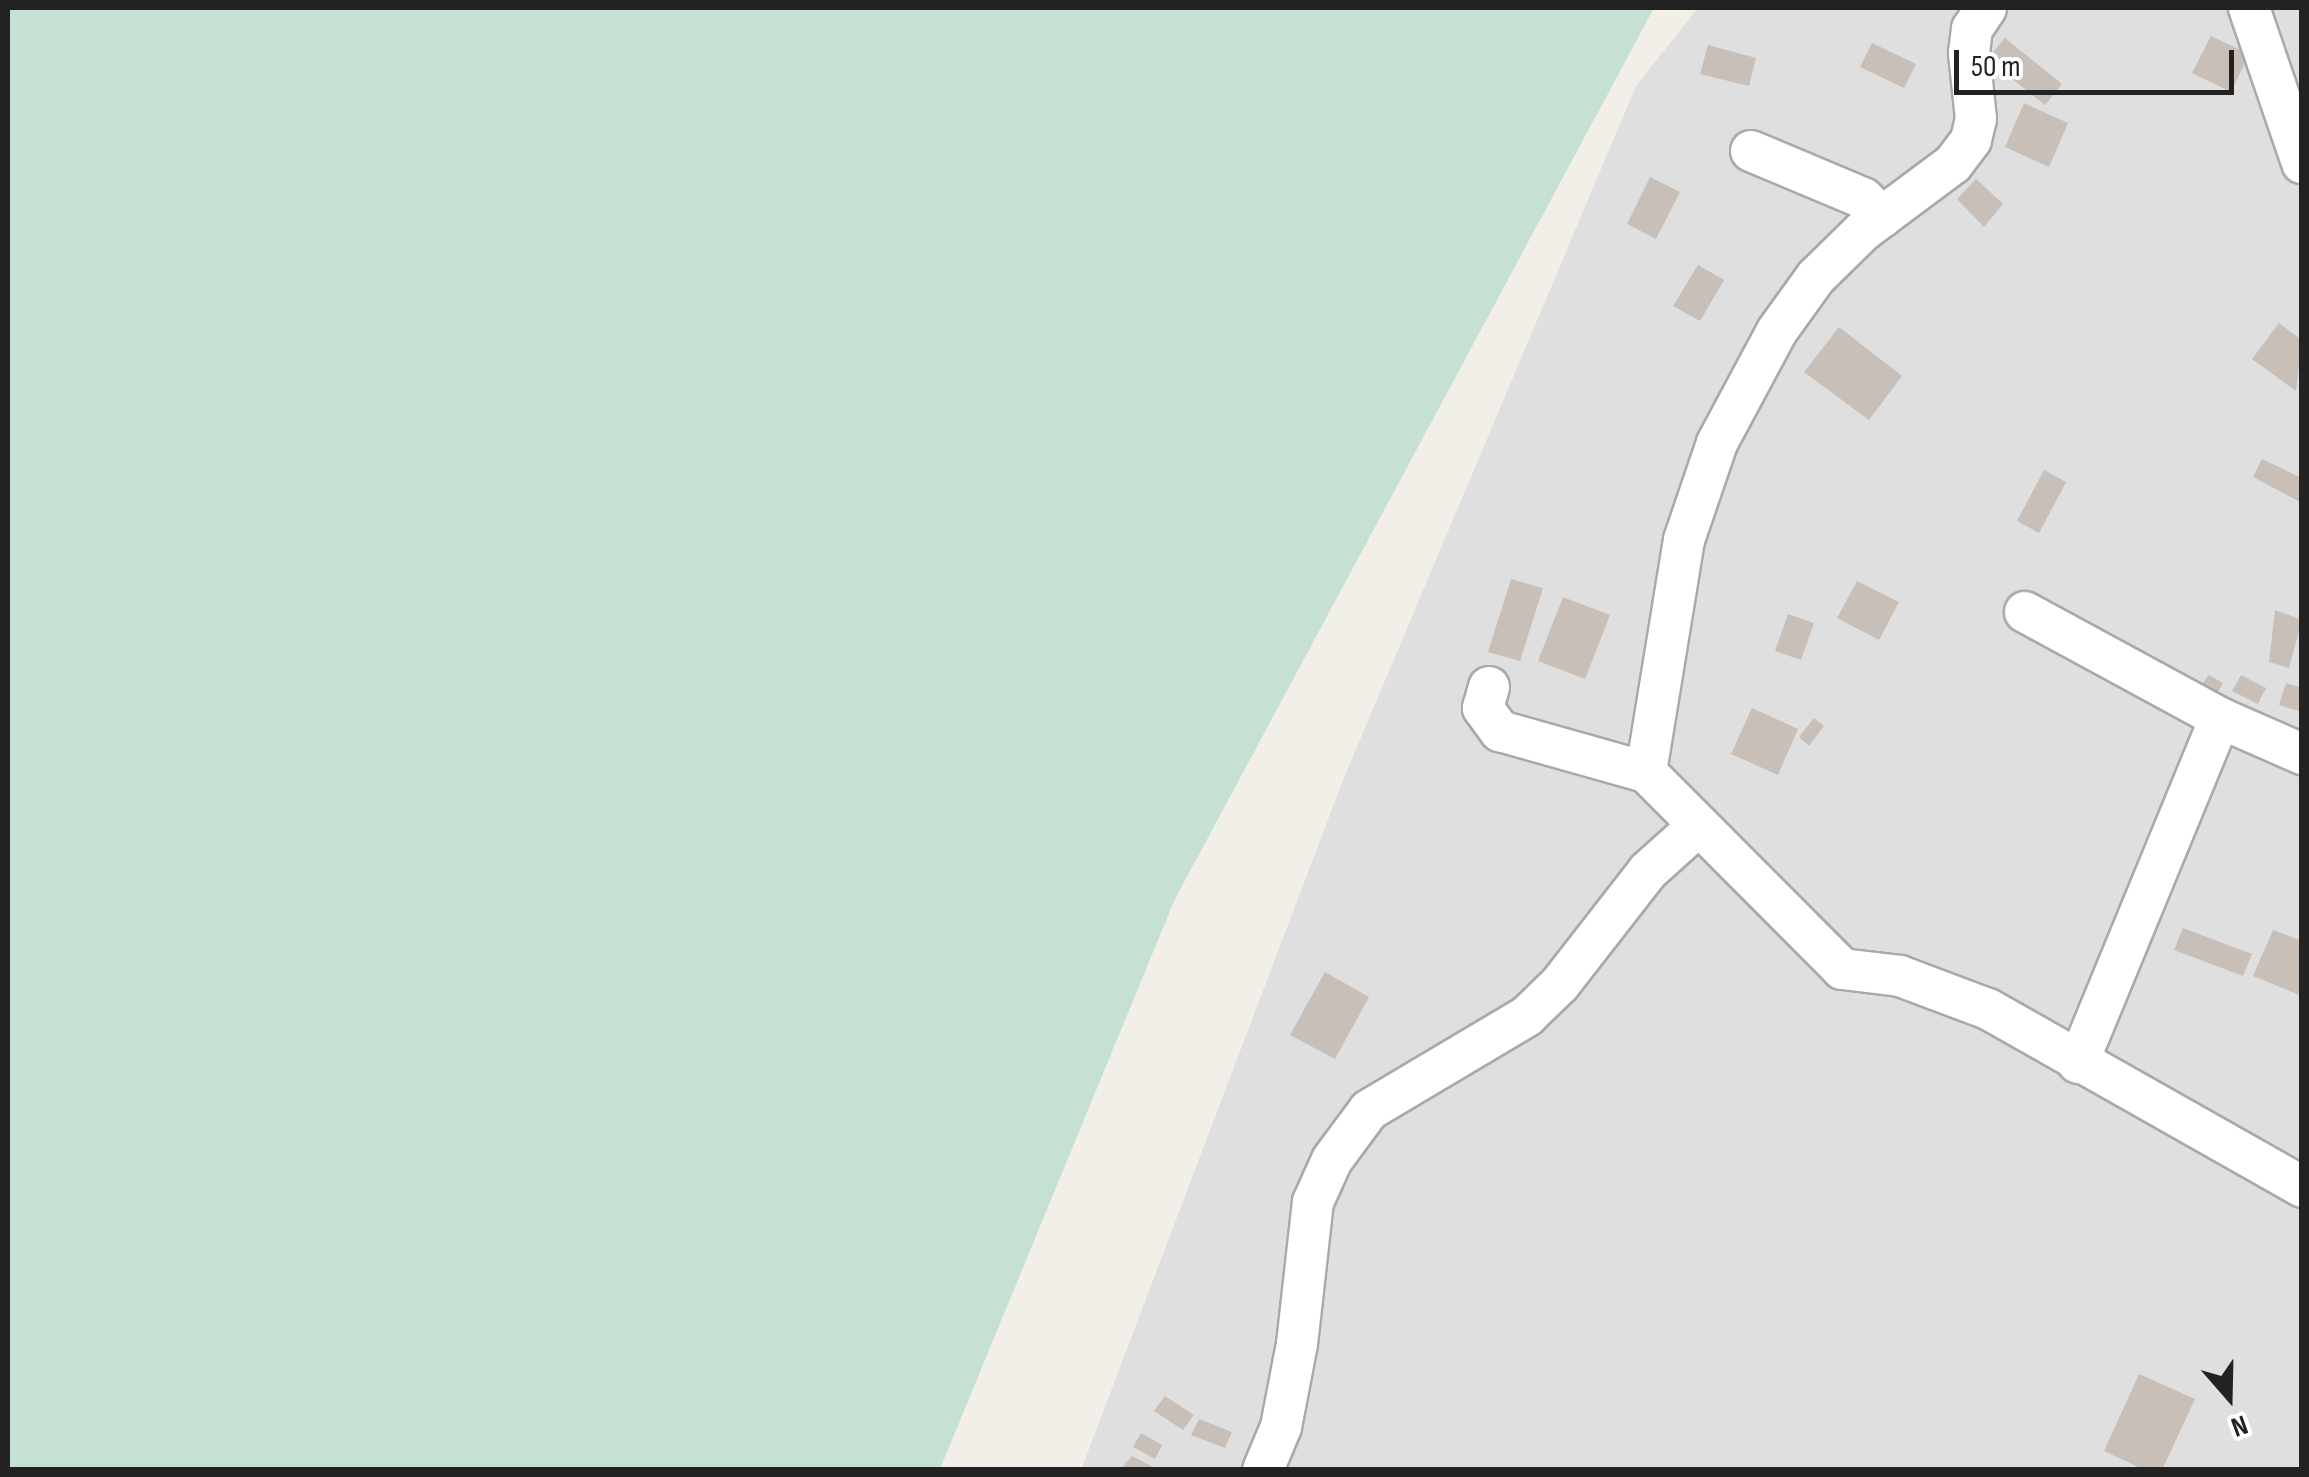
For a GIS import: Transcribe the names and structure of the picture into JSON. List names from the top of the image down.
{
  "scale_bar": "50 m",
  "north": "bottom"
}
